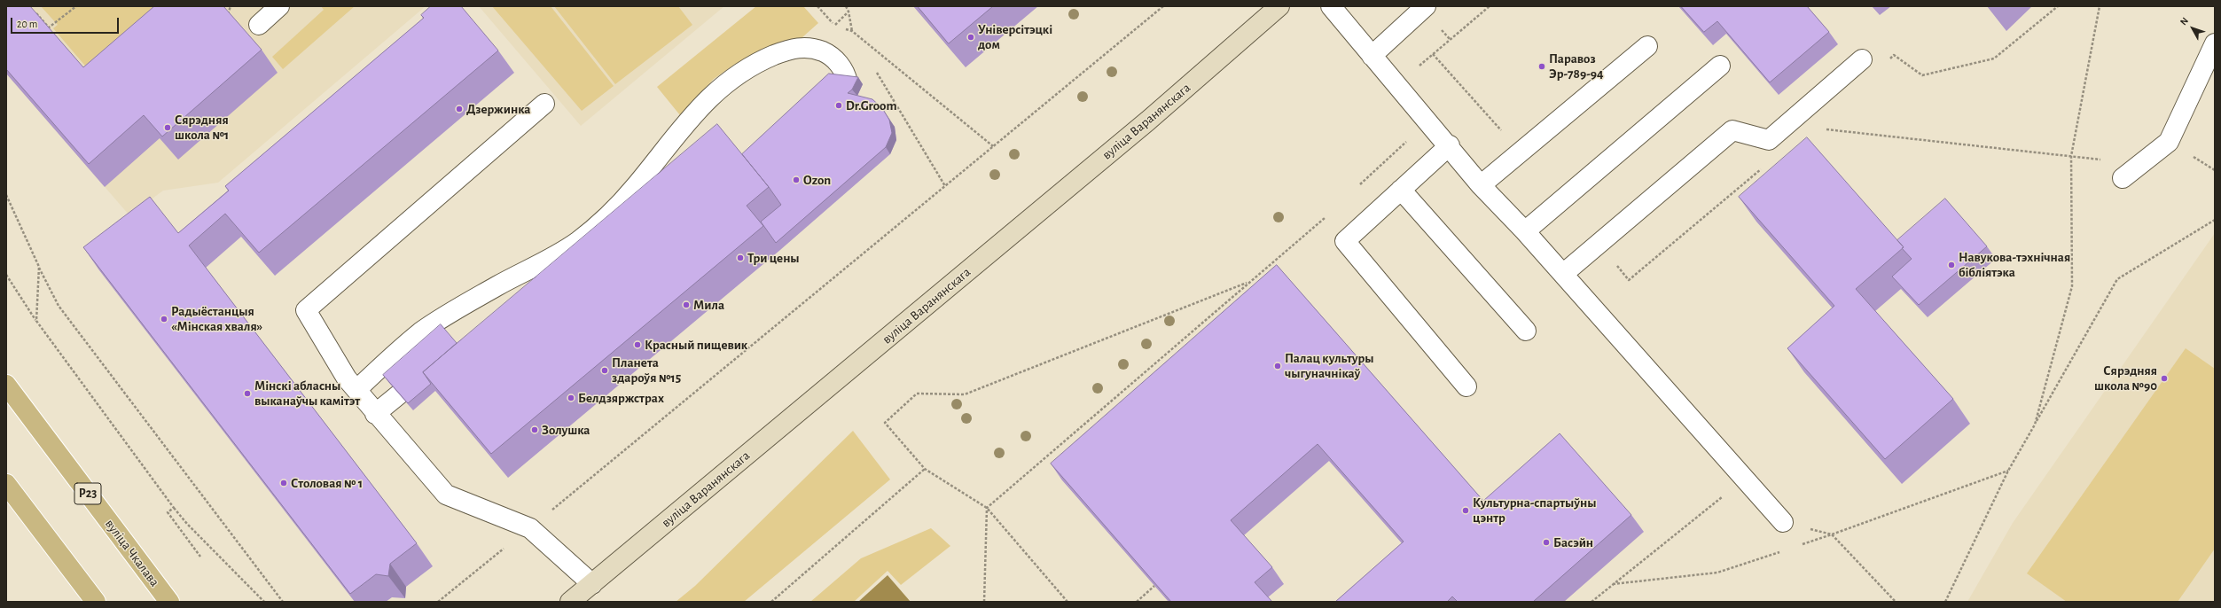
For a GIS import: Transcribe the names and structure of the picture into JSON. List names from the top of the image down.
{
  "streets": {
    "main road": ["вуліца Варанянскага", "Р23", "вуліца Чкалава"]
  },
  "places": [
    "Універсітэцкі дом",
    "Паравоз Эр-789-94",
    "Dr.Groom",
    "Дзержинка",
    "Сярэдняя школа №1",
    "Ozon",
    "Три цены",
    "Навукова-тэхнічная бібліятэка",
    "Мила",
    "Радыёстанцыя «Мінская хваля»",
    "Красный пищевик",
    "Палац культуры чыгуначнікаў",
    "Планета здароўя №15",
    "Сярэдняя школа №90",
    "Мінскі абласны выканаўчы камітэт",
    "Белдзяржстрах",
    "Золушка",
    "Столовая № 1",
    "Культурна-спартыўны цэнтр",
    "Басэйн"
  ],
  "scale_bar": "20 m",
  "north": "top left"
}
